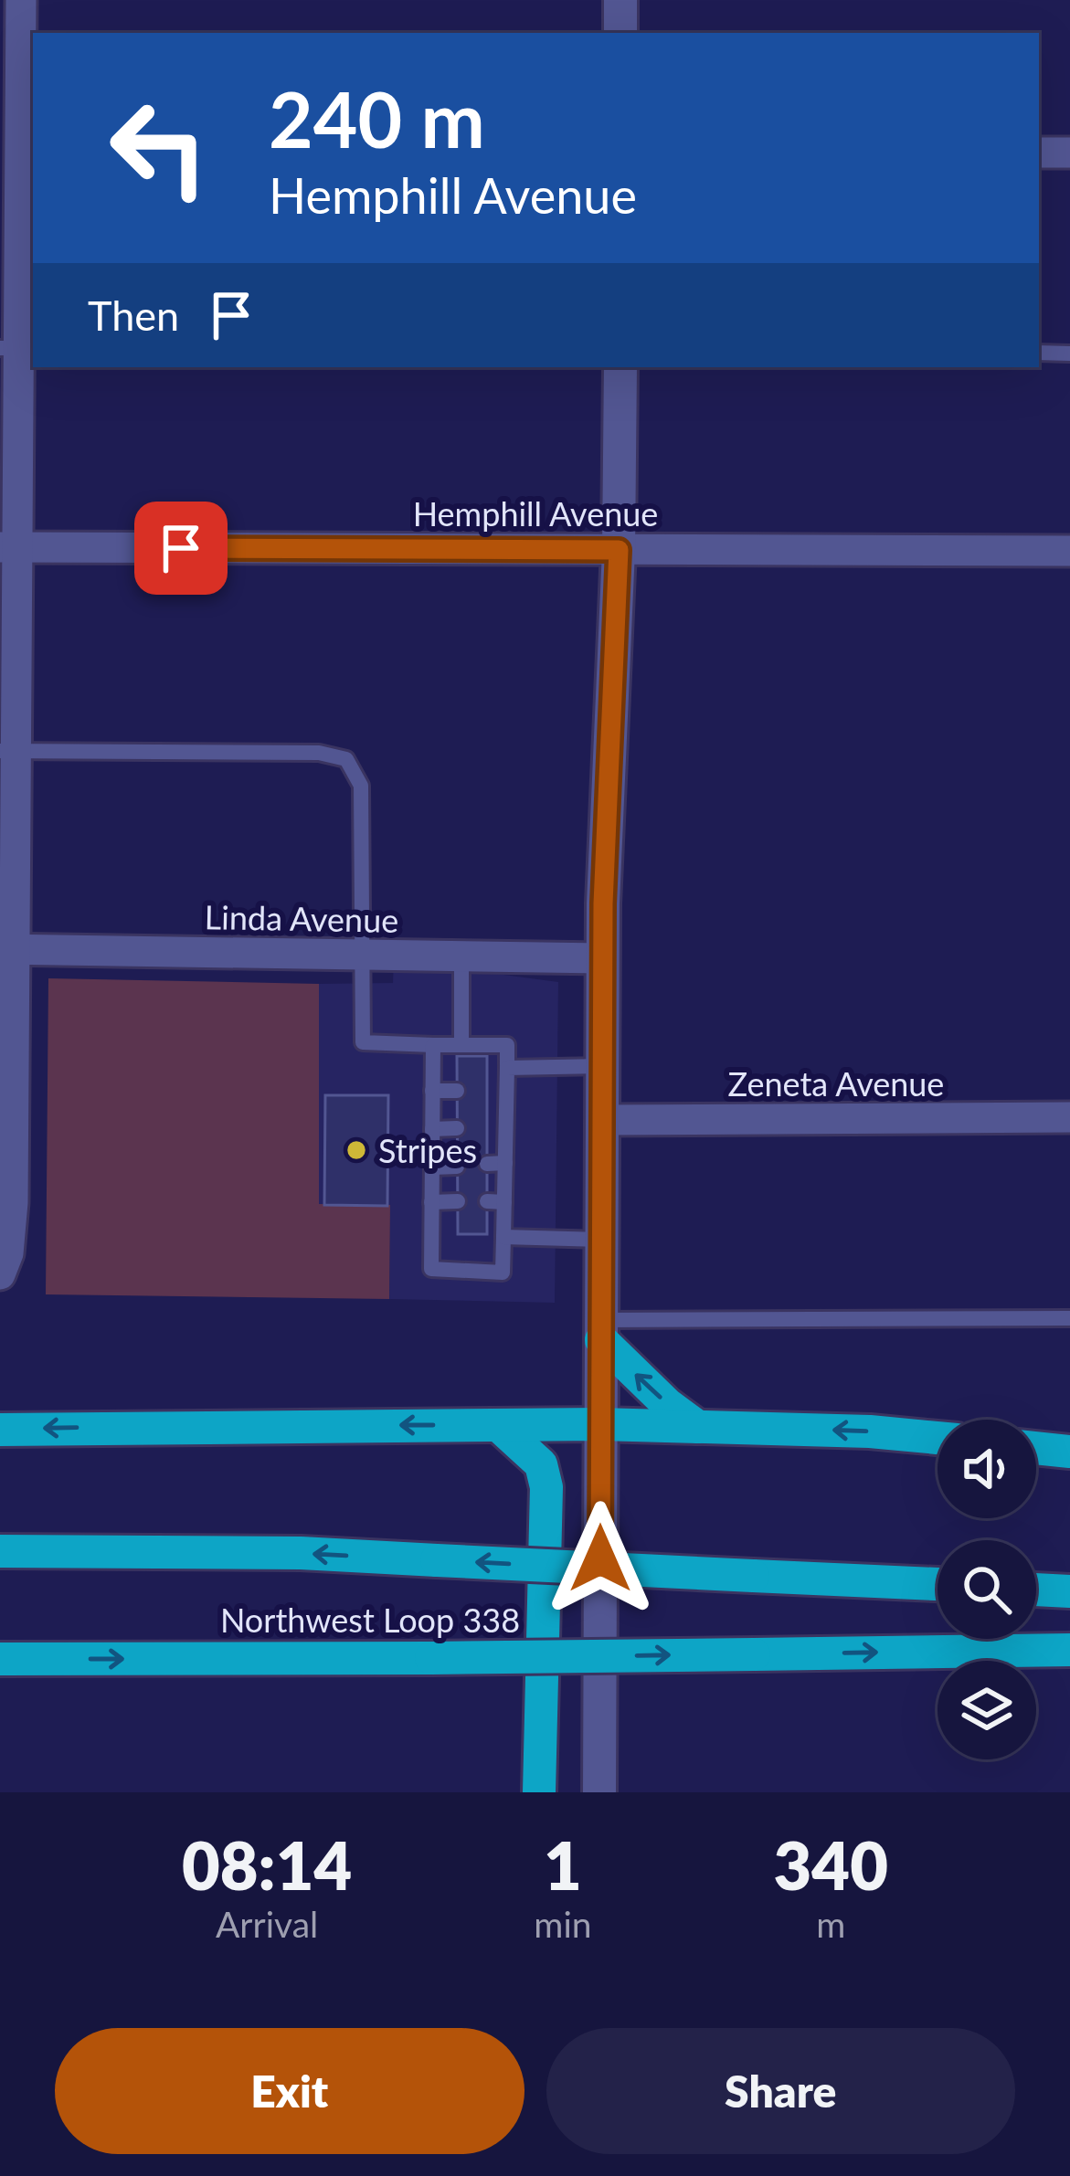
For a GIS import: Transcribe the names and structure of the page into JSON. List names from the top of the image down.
{
  "streets": {
    "highway": ["Northwest Loop 338"],
    "street": ["Hemphill Avenue", "Linda Avenue", "Zeneta Avenue"]
  },
  "places": ["Stripes"],
  "page": {
    "turn": ["240 m", "Hemphill Avenue"],
    "then": "Then",
    "eta": [
      "08:14",
      "Arrival",
      "1",
      "min",
      "340",
      "m"
    ],
    "buttons": ["Exit", "Share"]
  }
}
